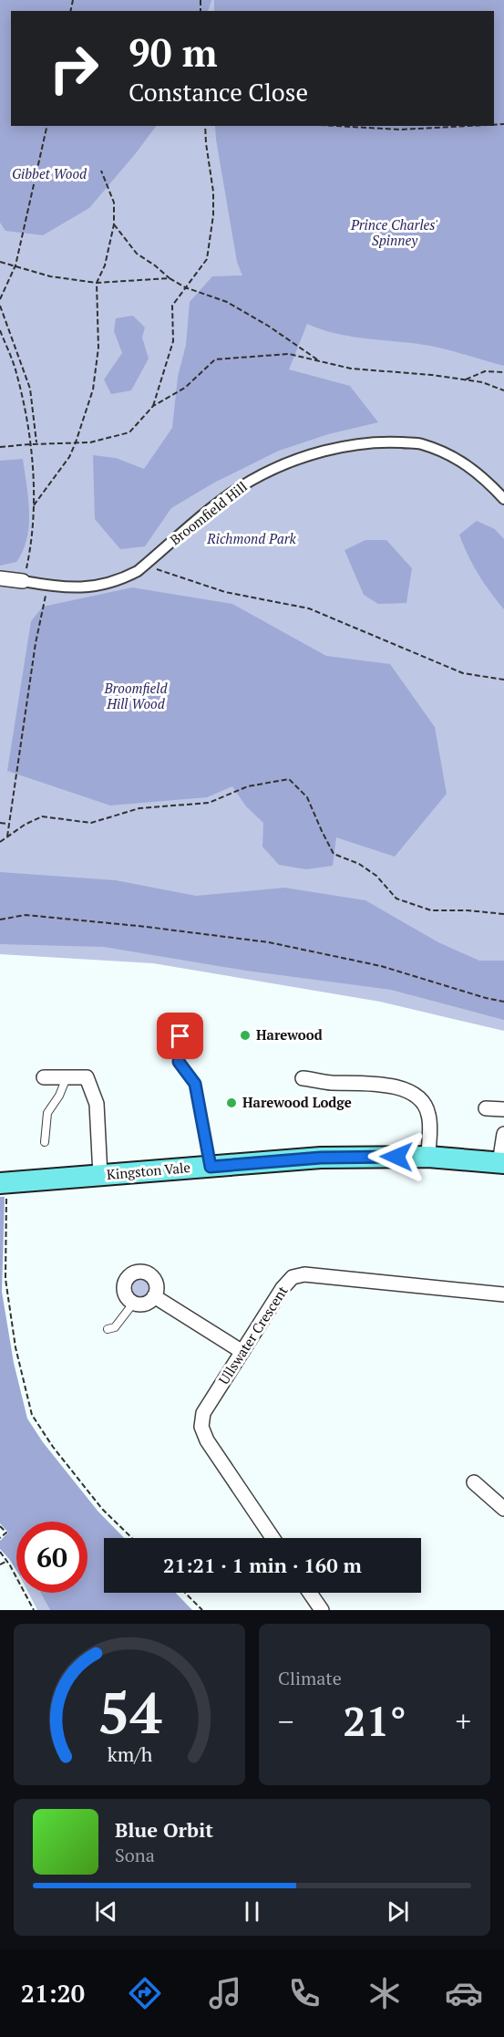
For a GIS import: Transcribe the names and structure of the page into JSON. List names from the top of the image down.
{
  "streets": {
    "main road": ["Kingston Vale"],
    "street": ["Broomfield Hill", "Ullswater Crescent"]
  },
  "parks": [
    "Gibbet Wood",
    "Prince Charles' Spinney",
    "Richmond Park",
    "Broomfield Hill Wood"
  ],
  "places": ["Harewood", "Harewood Lodge"],
  "page": {
    "turn": ["90 m", "Constance Close"],
    "limit": "60",
    "trip": "21:21 · 1 min · 160 m",
    "tile": "Climate",
    "heat": ["−", "21°", "+"],
    "song": ["Blue Orbit", "Sona"],
    "tabs": "21:20",
    "gauge": ["54", "km/h"]
  }
}
